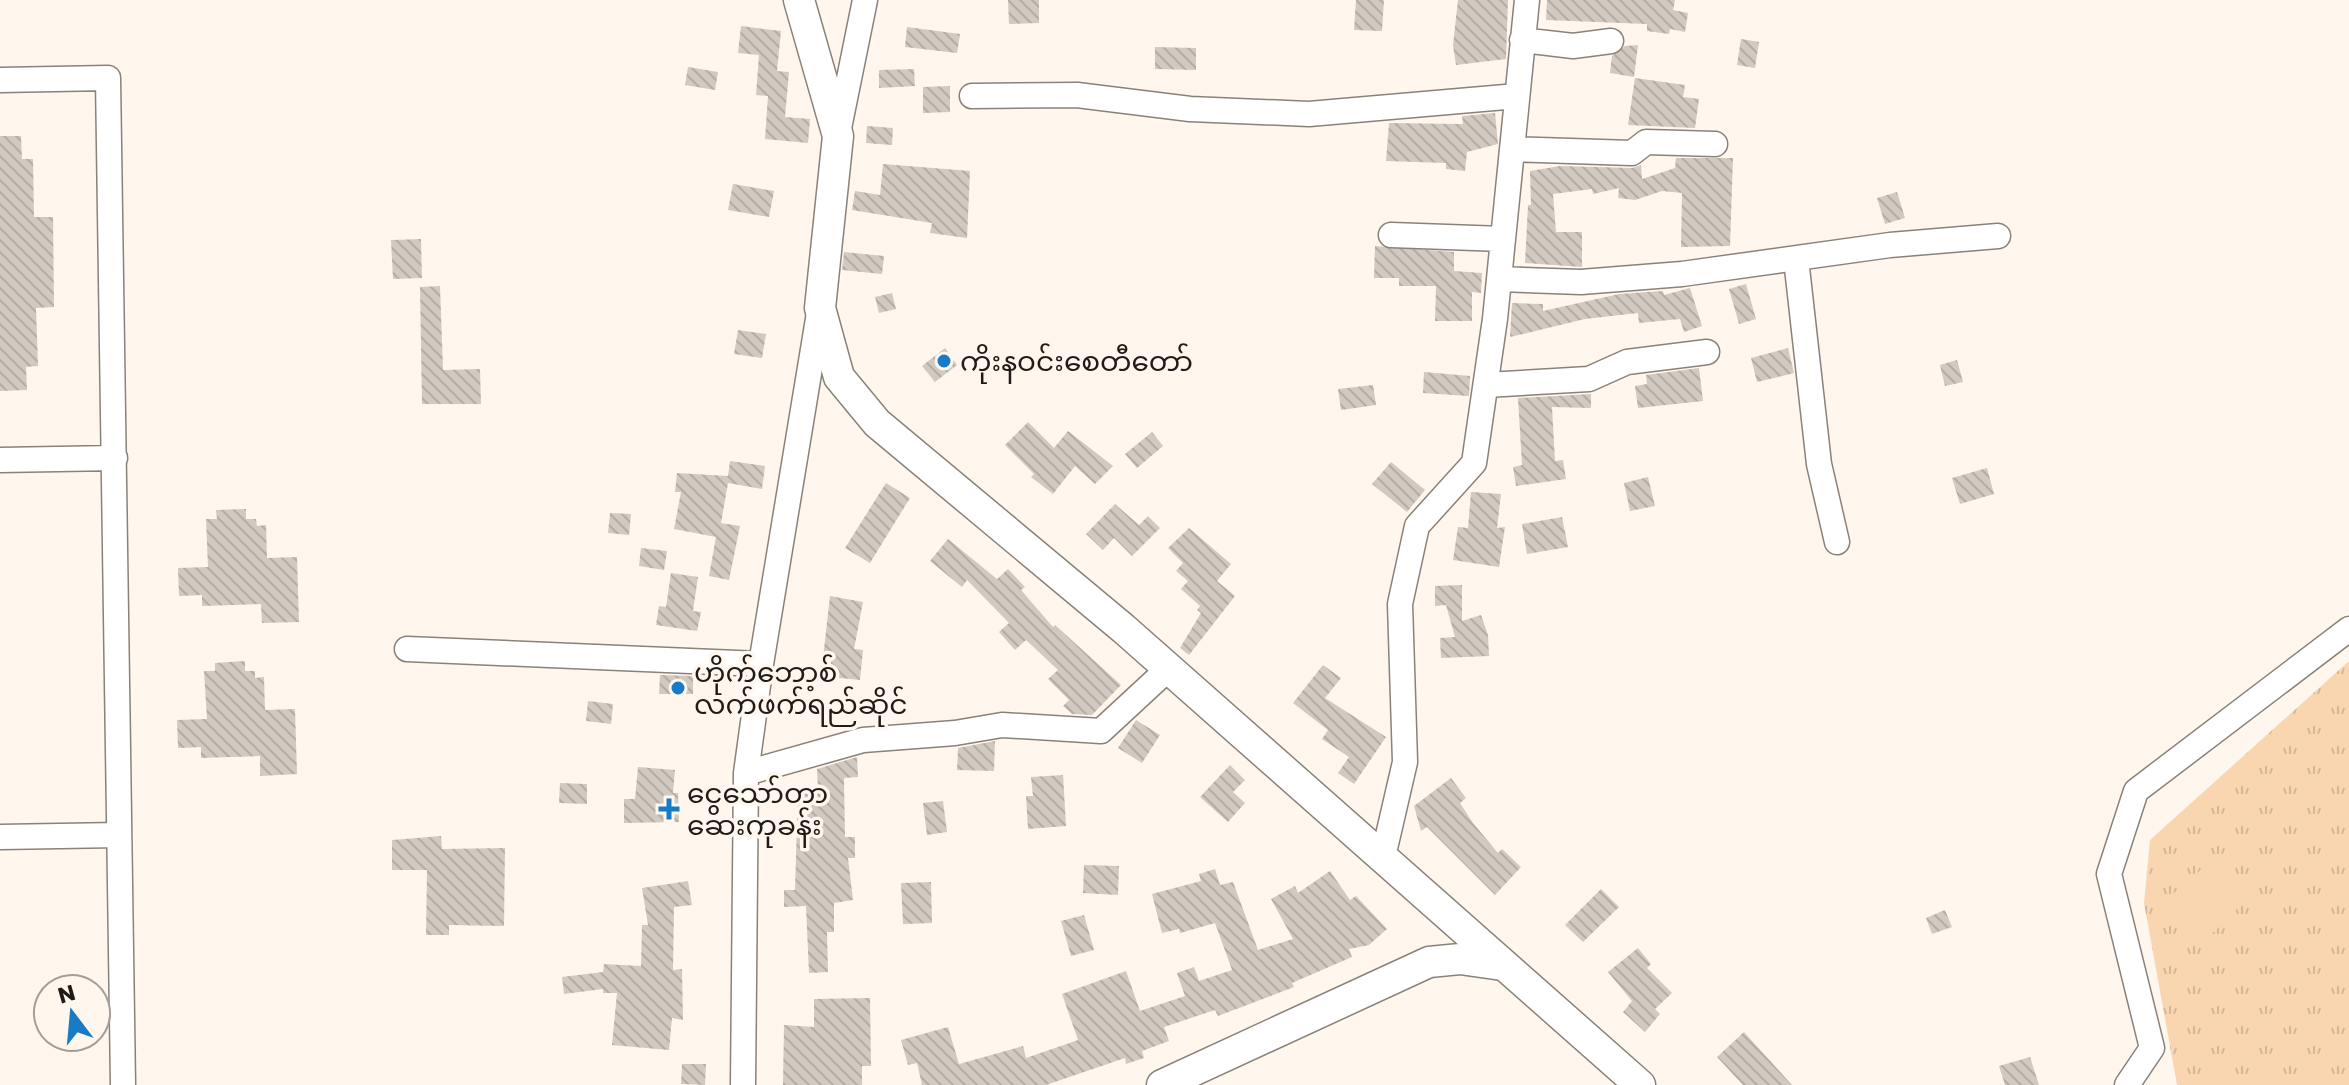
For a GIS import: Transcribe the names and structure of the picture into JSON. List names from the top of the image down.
{
  "places": {
    "other": ["ကိုးနဝင်းစေတီတော်", "ဟိုက်ဘော့စ် လက်ဖက်ရည်ဆိုင်"],
    "health": ["ငွေသော်တာ ဆေးကုခန်း"]
  },
  "north": "top"
}
